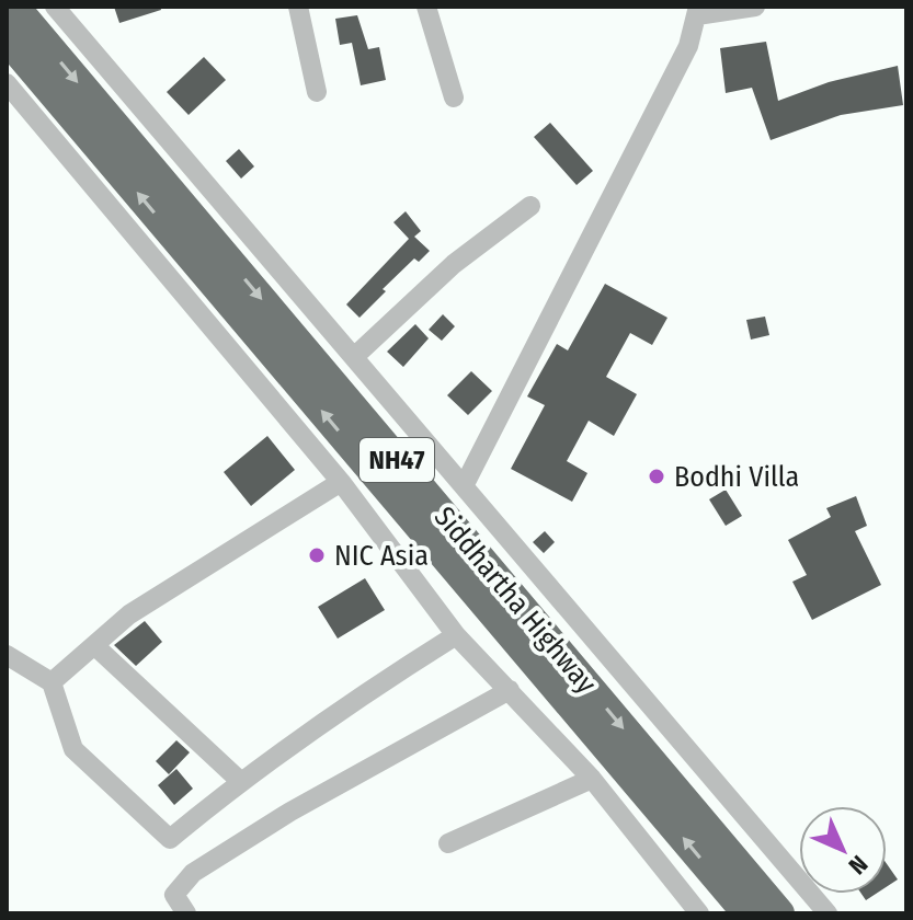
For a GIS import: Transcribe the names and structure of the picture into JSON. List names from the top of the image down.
{
  "streets": {
    "highway": ["NH47", "Siddhartha Highway"]
  },
  "places": ["Bodhi Villa", "NIC Asia"],
  "north": "bottom right"
}
